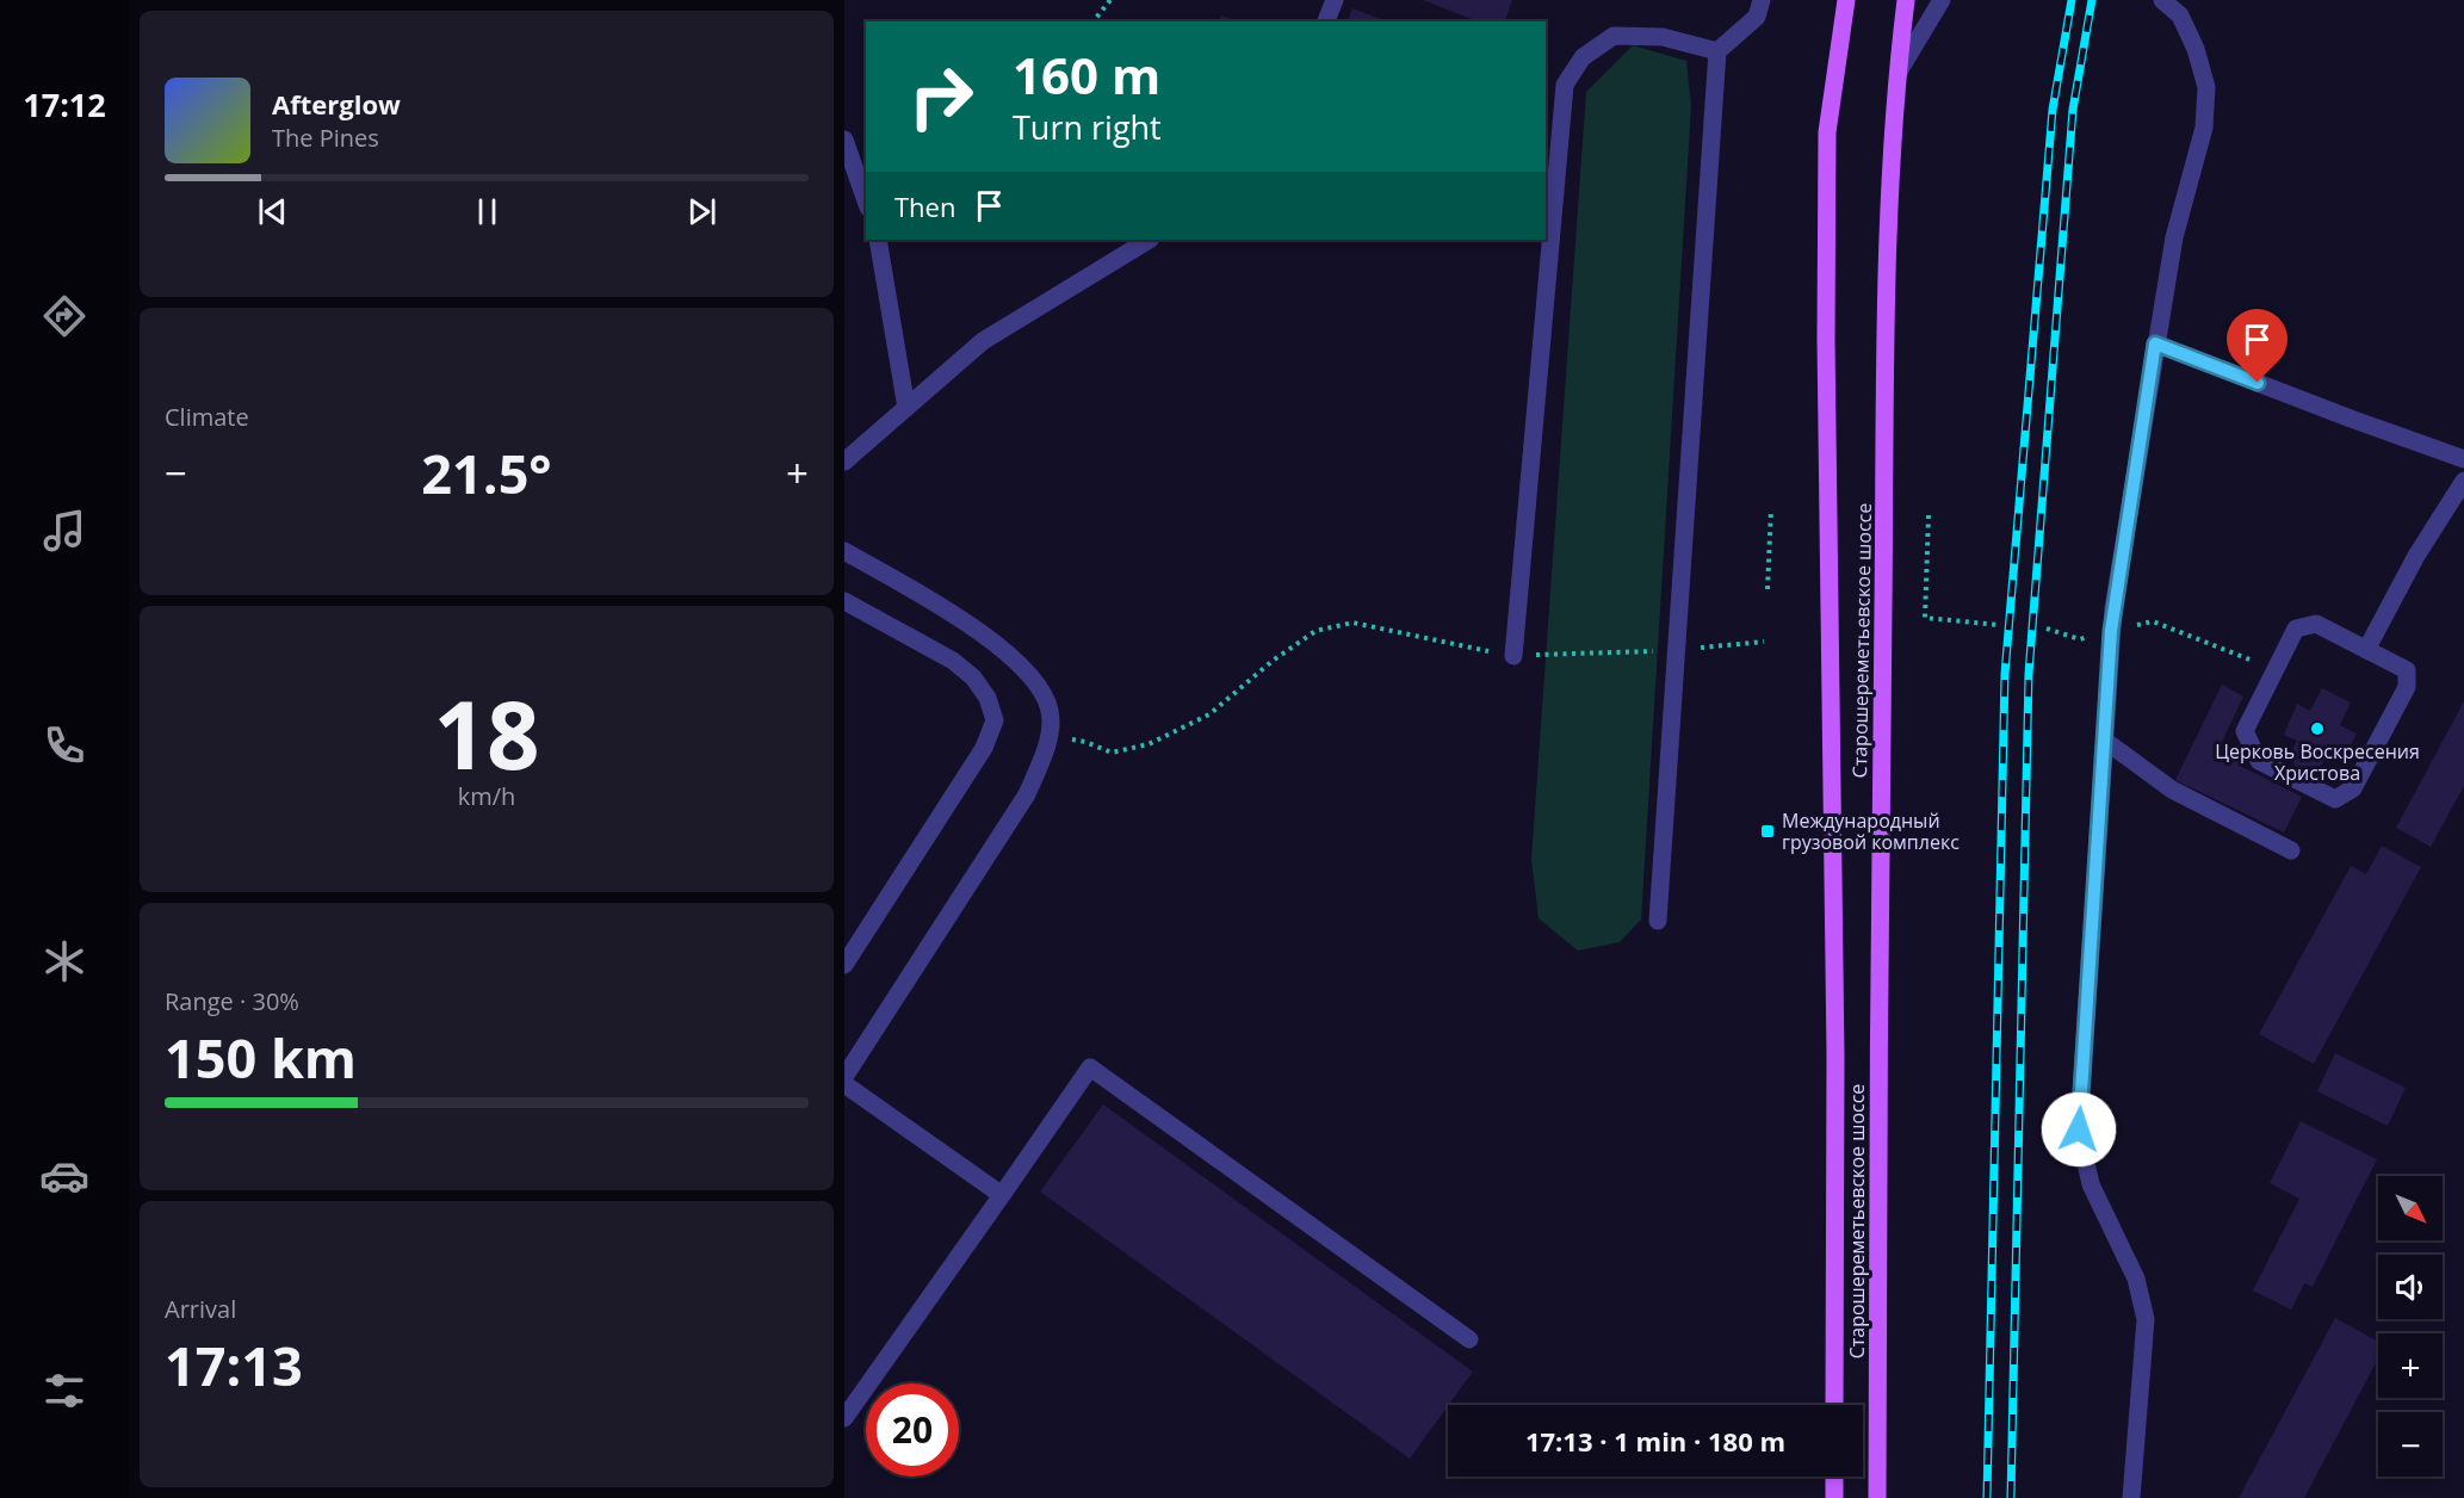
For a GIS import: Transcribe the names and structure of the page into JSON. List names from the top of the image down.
{
  "streets": {
    "main road": ["Старошереметьевское шоссе"]
  },
  "places": {
    "other": ["Церковь Воскресения Христова"],
    "transit": ["Международный грузовой комплекс"]
  },
  "north": "bottom right",
  "page": {
    "tabs": "17:12",
    "turn": ["160 m", "Turn right"],
    "song": ["Afterglow", "The Pines"],
    "then": "Then",
    "tile": [
      "Climate",
      ["18", "km/h"],
      ["Range · 30%", "150 km"],
      ["Arrival", "17:13"]
    ],
    "heat": ["−", "21.5°", "+"],
    "map_buttons": ["+", "−"],
    "limit": "20",
    "trip": "17:13 · 1 min · 180 m"
  }
}
